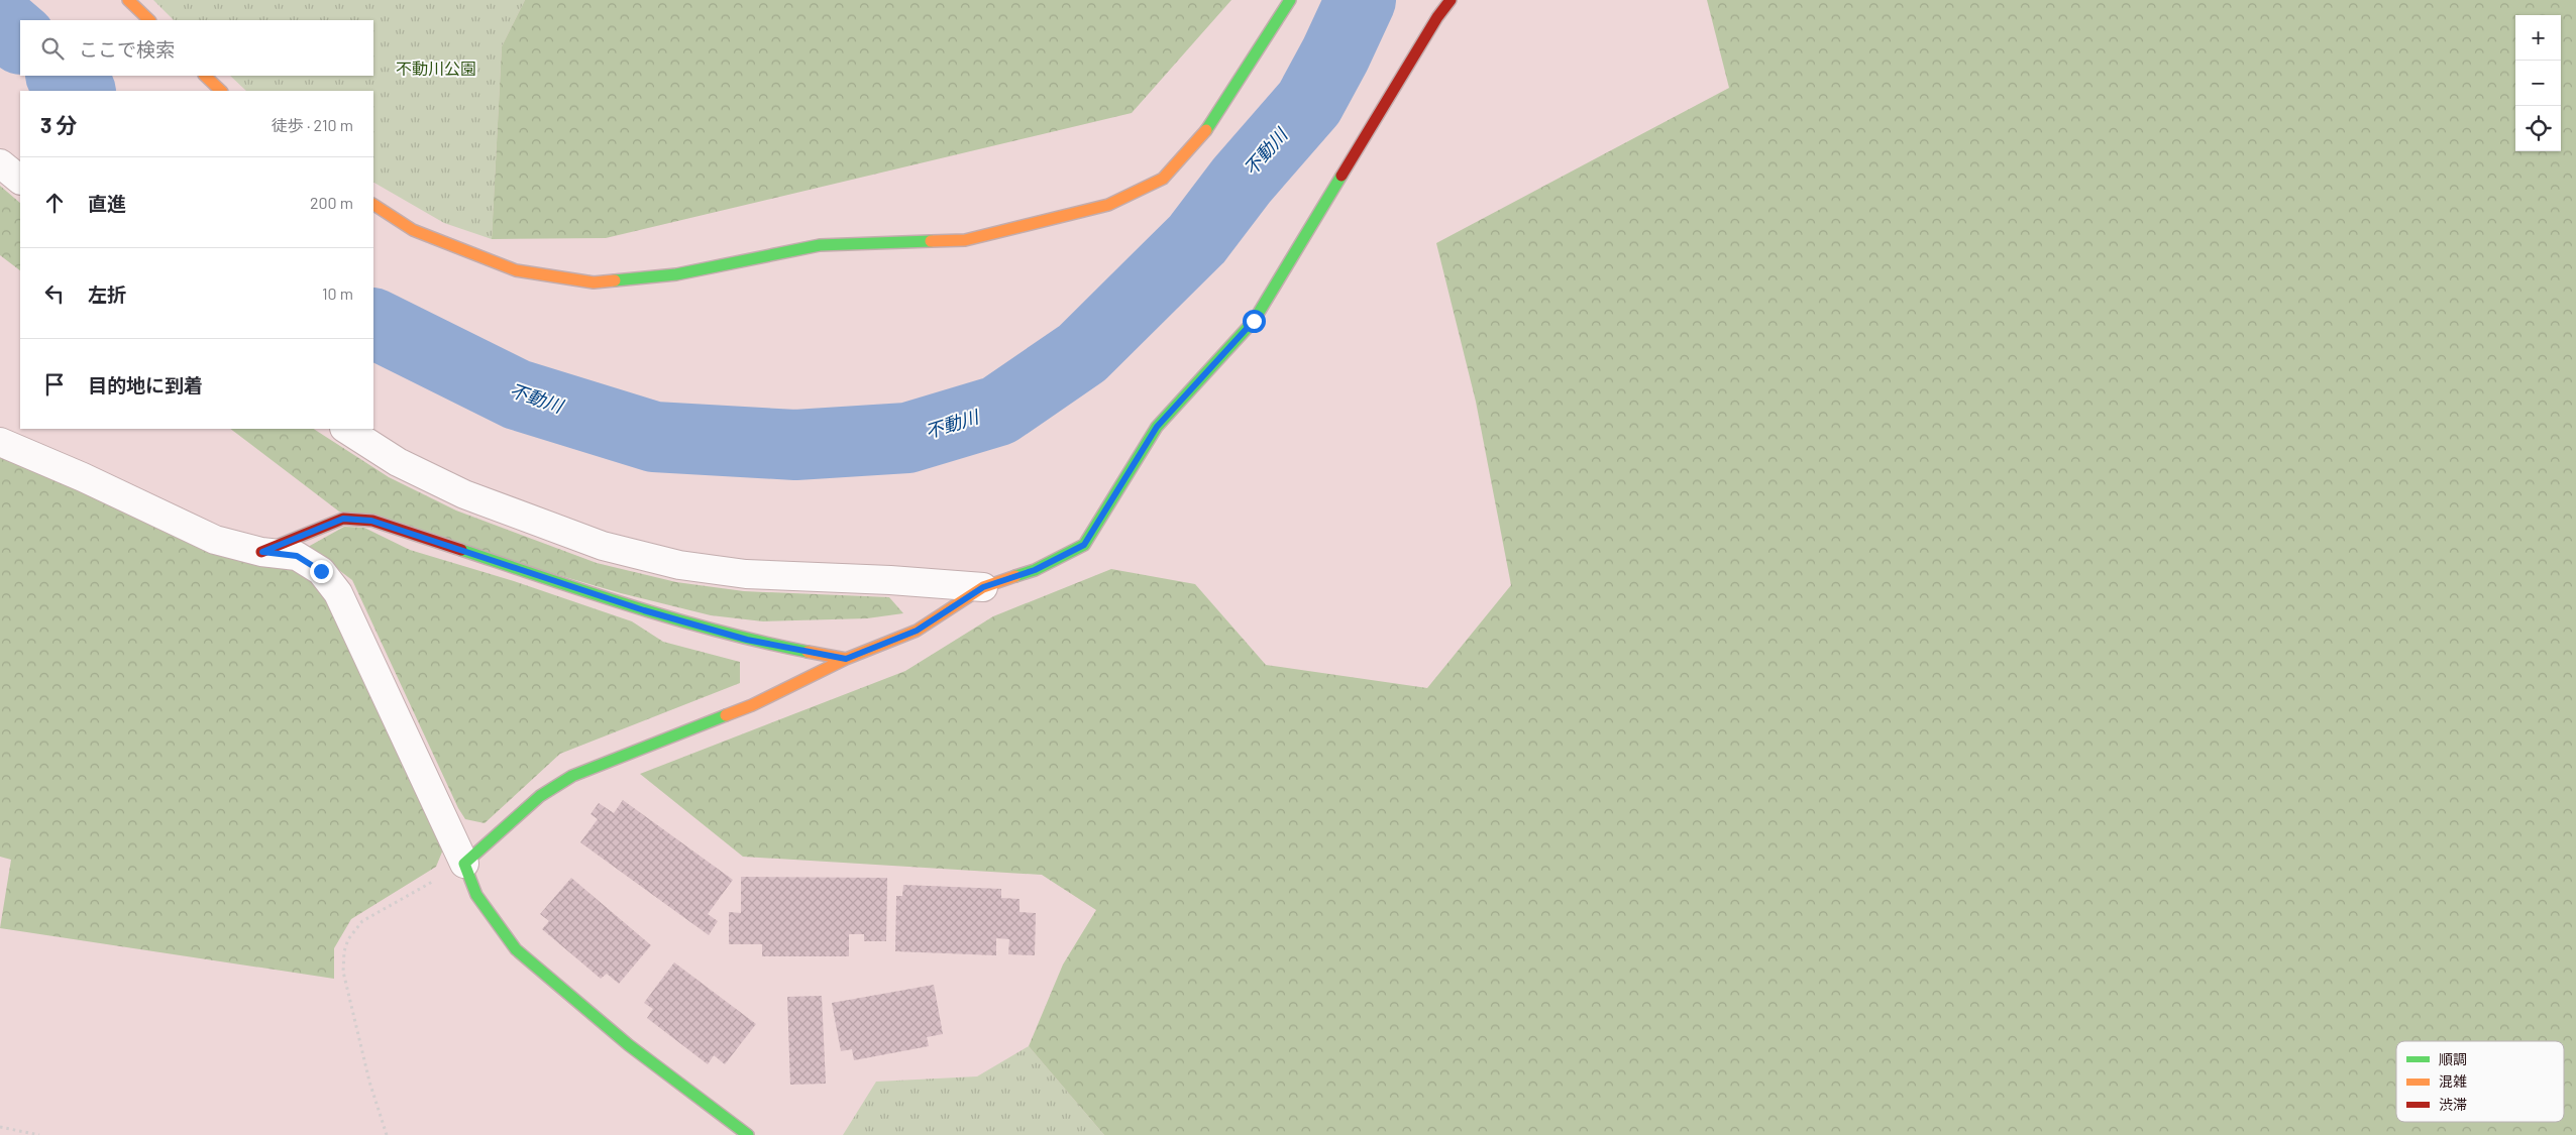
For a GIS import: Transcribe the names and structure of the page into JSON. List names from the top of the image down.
{
  "water": ["不動川"],
  "parks": ["不動川公園"],
  "legend": ["順調", "混雑", "渋滞"],
  "page": {
    "map_buttons": ["+", "−"],
    "search": "ここで検索",
    "heading": ["3 分", "徒歩 · 210 m"],
    "list": [
      ["直進", "200 m"],
      ["左折", "10 m"],
      "目的地に到着"
    ]
  }
}
